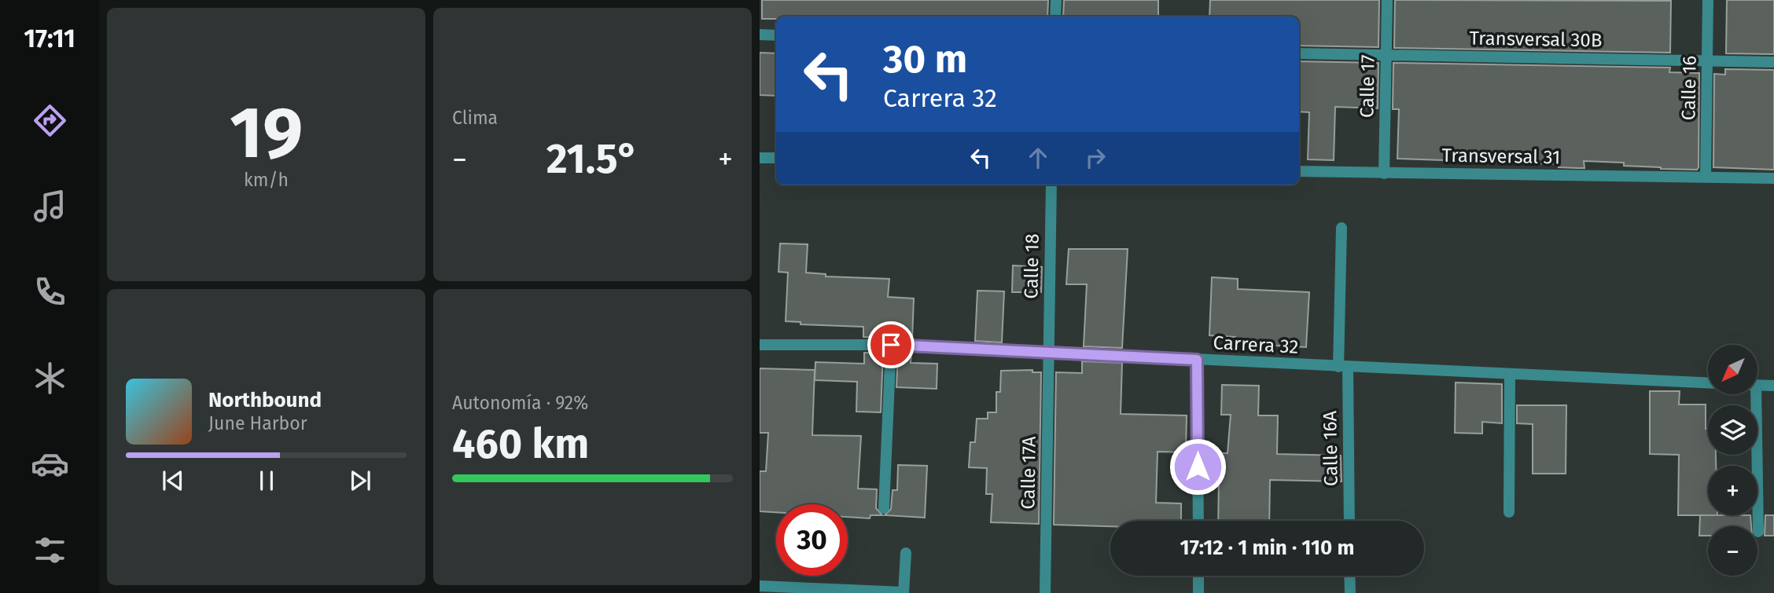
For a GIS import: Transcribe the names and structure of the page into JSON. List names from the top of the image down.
{
  "streets": {
    "street": [
      "Transversal 30B",
      "Calle 17",
      "Calle 16",
      "Transversal 31",
      "Calle 18",
      "Carrera 32",
      "Calle 16A",
      "Calle 17A"
    ]
  },
  "crossings": [
    ["Transversal 30B", "Calle 17"],
    ["Transversal 30B", "Calle 16"],
    ["Calle 17", "Transversal 31"],
    ["Calle 16", "Transversal 31"],
    ["Calle 18", "Carrera 32"],
    ["Calle 18", "Calle 17A"],
    ["Carrera 32", "Calle 16A"],
    ["Carrera 32", "Calle 17A"]
  ],
  "north": "bottom left",
  "page": {
    "tabs": "17:11",
    "tile": [
      ["19", "km/h"],
      "Clima",
      ["Autonomía · 92%", "460 km"]
    ],
    "turn": ["30 m", "Carrera 32"],
    "heat": ["−", "21.5°", "+"],
    "map_buttons": ["+", "−"],
    "song": ["Northbound", "June Harbor"],
    "limit": "30",
    "trip": "17:12 · 1 min · 110 m"
  }
}
